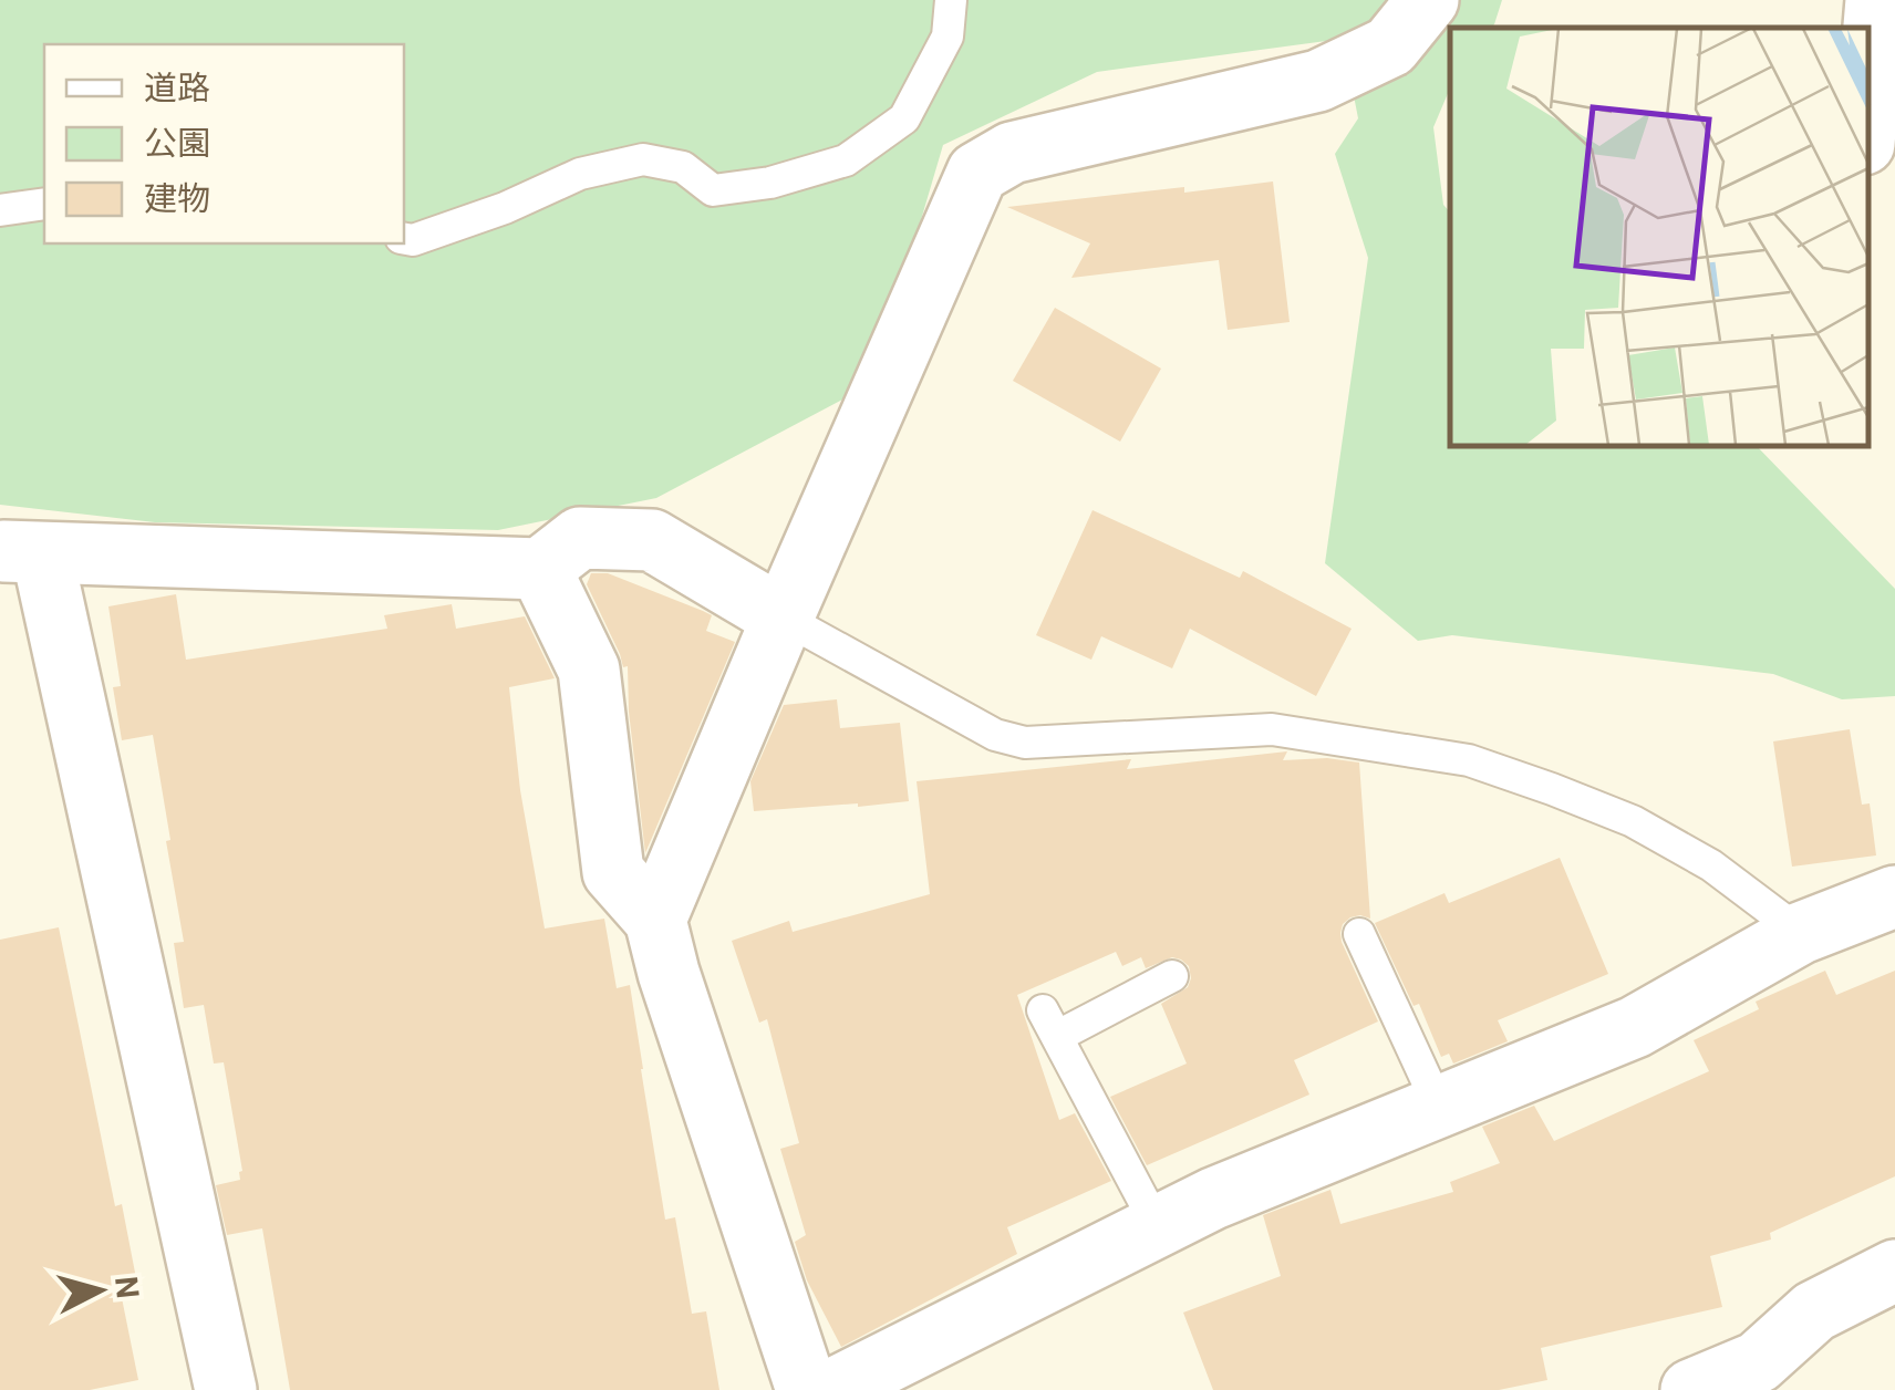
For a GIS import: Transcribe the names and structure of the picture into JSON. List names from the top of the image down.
{
  "legend": ["道路", "公園", "建物"],
  "north": "right"
}
